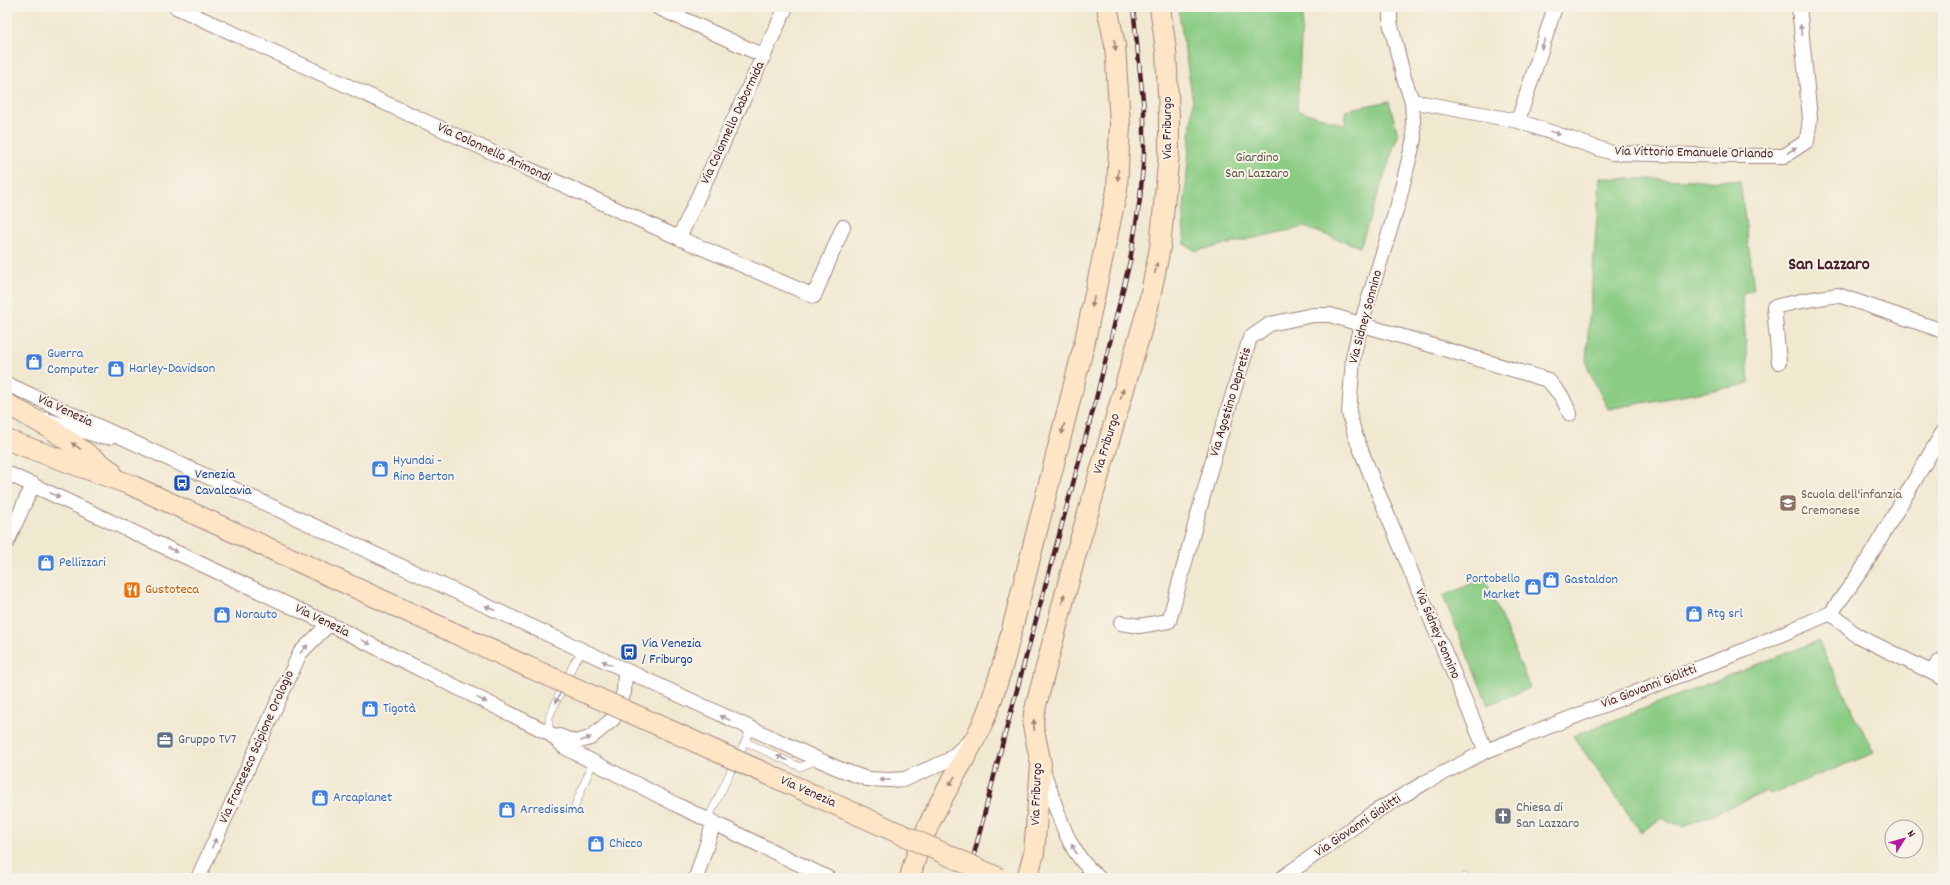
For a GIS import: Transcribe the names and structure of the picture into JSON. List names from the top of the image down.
{
  "streets": {
    "street": [
      "Via Colonnello Dabormida",
      "Via Friburgo",
      "Via Colonnello Arimondi",
      "Via Vittorio Emanuele Orlando",
      "Via Sidney Sonnino",
      "Via Agostino Depretis",
      "Via Venezia",
      "Via Giovanni Giolitti",
      "Via Francesco Scipione Orologio"
    ]
  },
  "crossings": [
    ["Via Colonnello Dabormida", "Via Colonnello Arimondi"],
    ["Via Vittorio Emanuele Orlando", "Via Sidney Sonnino"],
    ["Via Sidney Sonnino", "Via Agostino Depretis"],
    ["Via Sidney Sonnino", "Via Giovanni Giolitti"],
    ["Via Venezia", "Via Francesco Scipione Orologio"]
  ],
  "one_way": ["Via Francesco Scipione Orologio"],
  "districts": ["San Lazzaro"],
  "parks": ["Giardino San Lazzaro"],
  "places": {
    "shop": [
      "Guerra Computer",
      "Harley-Davidson",
      "Hyundai - Rino Berton",
      "Pellizzari",
      "Gastaldon",
      "Portobello Market",
      "Rtg srl",
      "Norauto",
      "Tigotà",
      "Arcaplanet",
      "Arredissima",
      "Chicco"
    ],
    "bus stop": ["Venezia Cavalcavia", "Via Venezia / Friburgo"],
    "school or university": ["Scuola dell'infanzia Cremonese"],
    "restaurant": ["Gustoteca"],
    "office": ["Gruppo TV7"],
    "church": ["Chiesa di San Lazzaro"]
  },
  "north": "top right"
}
